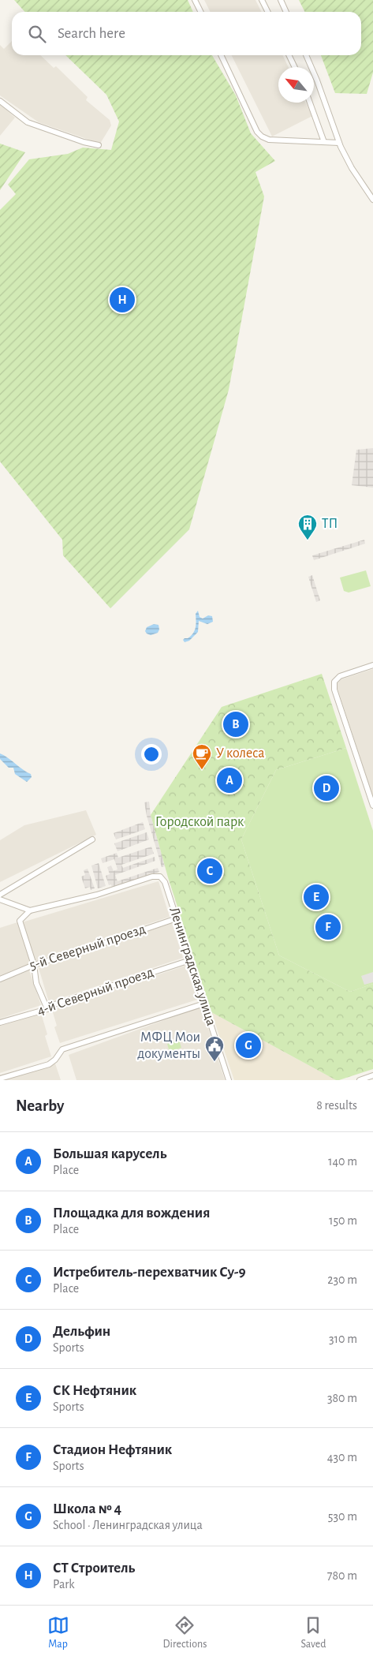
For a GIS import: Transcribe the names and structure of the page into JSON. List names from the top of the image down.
{
  "streets": {
    "street": ["5-й Северный проезд", "Ленинградская улица", "4-й Северный проезд"]
  },
  "crossings": [
    ["5-й Северный проезд", "Ленинградская улица"],
    ["Ленинградская улица", "4-й Северный проезд"]
  ],
  "parks": ["Городской парк"],
  "places": {
    "building": ["ТП"],
    "cafe": ["У колеса"],
    "public building": ["МФЦ Мои документы"]
  },
  "north": "top left",
  "page": {
    "search": "Search here",
    "pins": [
      "H",
      "B",
      "A",
      "D",
      "C",
      "E",
      "F",
      "G"
    ],
    "heading": ["Nearby", "8 results"],
    "list": [
      {
        "mark": "A",
        "name": "Большая карусель",
        "note": "Place",
        "value": "140 m"
      },
      {
        "mark": "B",
        "name": "Площадка для вождения",
        "note": "Place",
        "value": "150 m"
      },
      {
        "mark": "C",
        "name": "Истребитель-перехватчик Су-9",
        "note": "Place",
        "value": "230 m"
      },
      {
        "mark": "D",
        "name": "Дельфин",
        "note": "Sports",
        "value": "310 m"
      },
      {
        "mark": "E",
        "name": "СК Нефтяник",
        "note": "Sports",
        "value": "380 m"
      },
      {
        "mark": "F",
        "name": "Стадион Нефтяник",
        "note": "Sports",
        "value": "430 m"
      },
      {
        "mark": "G",
        "name": "Школа № 4",
        "note": "School · Ленинградская улица",
        "value": "530 m"
      },
      {
        "mark": "H",
        "name": "СТ Строитель",
        "note": "Park",
        "value": "780 m"
      }
    ],
    "nav": ["Map", "Directions", "Saved"]
  }
}
